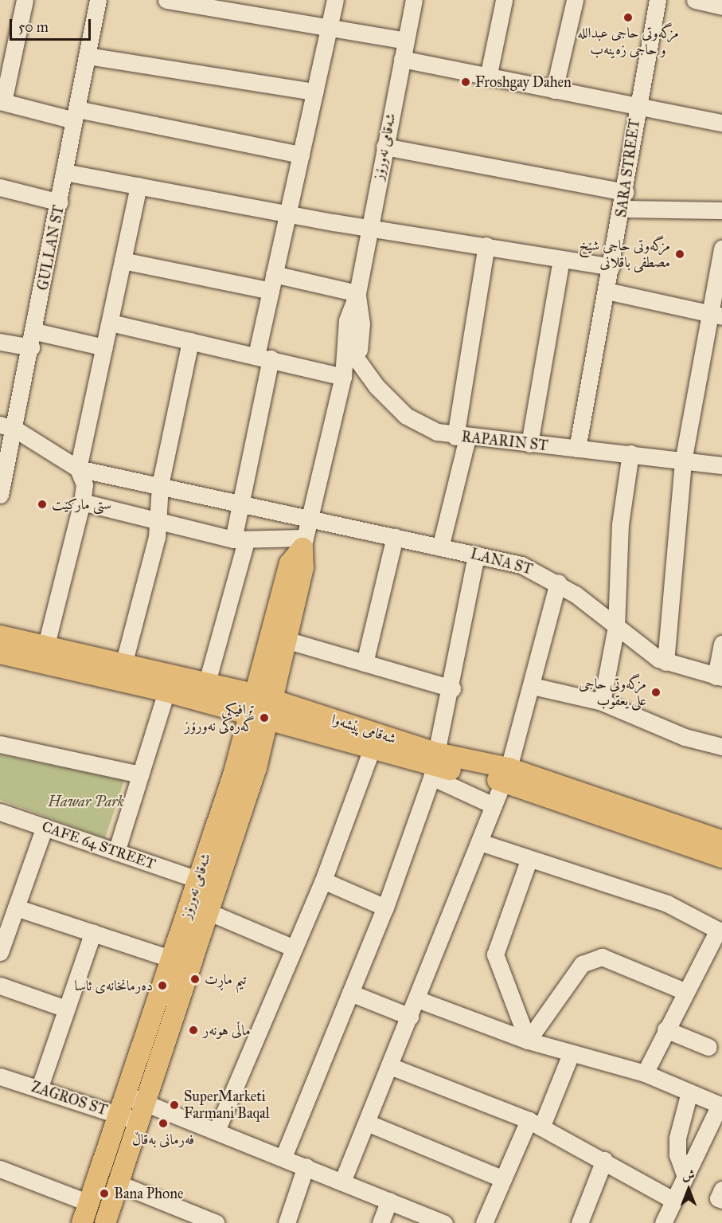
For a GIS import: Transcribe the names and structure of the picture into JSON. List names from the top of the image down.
{
  "streets": {
    "main road": ["شەقامی نەورۆز", "شەقامی پێشەوا"],
    "street": [
      "SARA STREET",
      "GULLAN ST",
      "RAPARIN ST",
      "LANA ST",
      "CAFE 64 STREET",
      "ZAGROS ST"
    ]
  },
  "crossings": [
    ["شەقامی نەورۆز", "RAPARIN ST"],
    ["شەقامی نەورۆز", "LANA ST"],
    ["شەقامی نەورۆز", "شەقامی پێشەوا"],
    ["شەقامی نەورۆز", "CAFE 64 STREET"],
    ["شەقامی نەورۆز", "ZAGROS ST"],
    ["SARA STREET", "RAPARIN ST"]
  ],
  "parks": ["Hawar Park"],
  "places": [
    "مزگەوتی حاجی عبدالله و حاجی زەینەب",
    "Froshgay Dahen",
    "مزگەوتی حاجی شێخ مصطفی باقلانی",
    "ستی مارکێت",
    "مزگەوتی حاجی علی یعقوب",
    "ترافیکی گەرەکی نەورۆز",
    "تیم ماڕت",
    "دەرمانخانەی ئاسا",
    "ماڵی هونەر",
    "SuperMarketi Farmani Baqal",
    "فەرمانی بەقاڵ",
    "Bana Phone"
  ],
  "scale_bar": "50 m",
  "north": "top"
}
